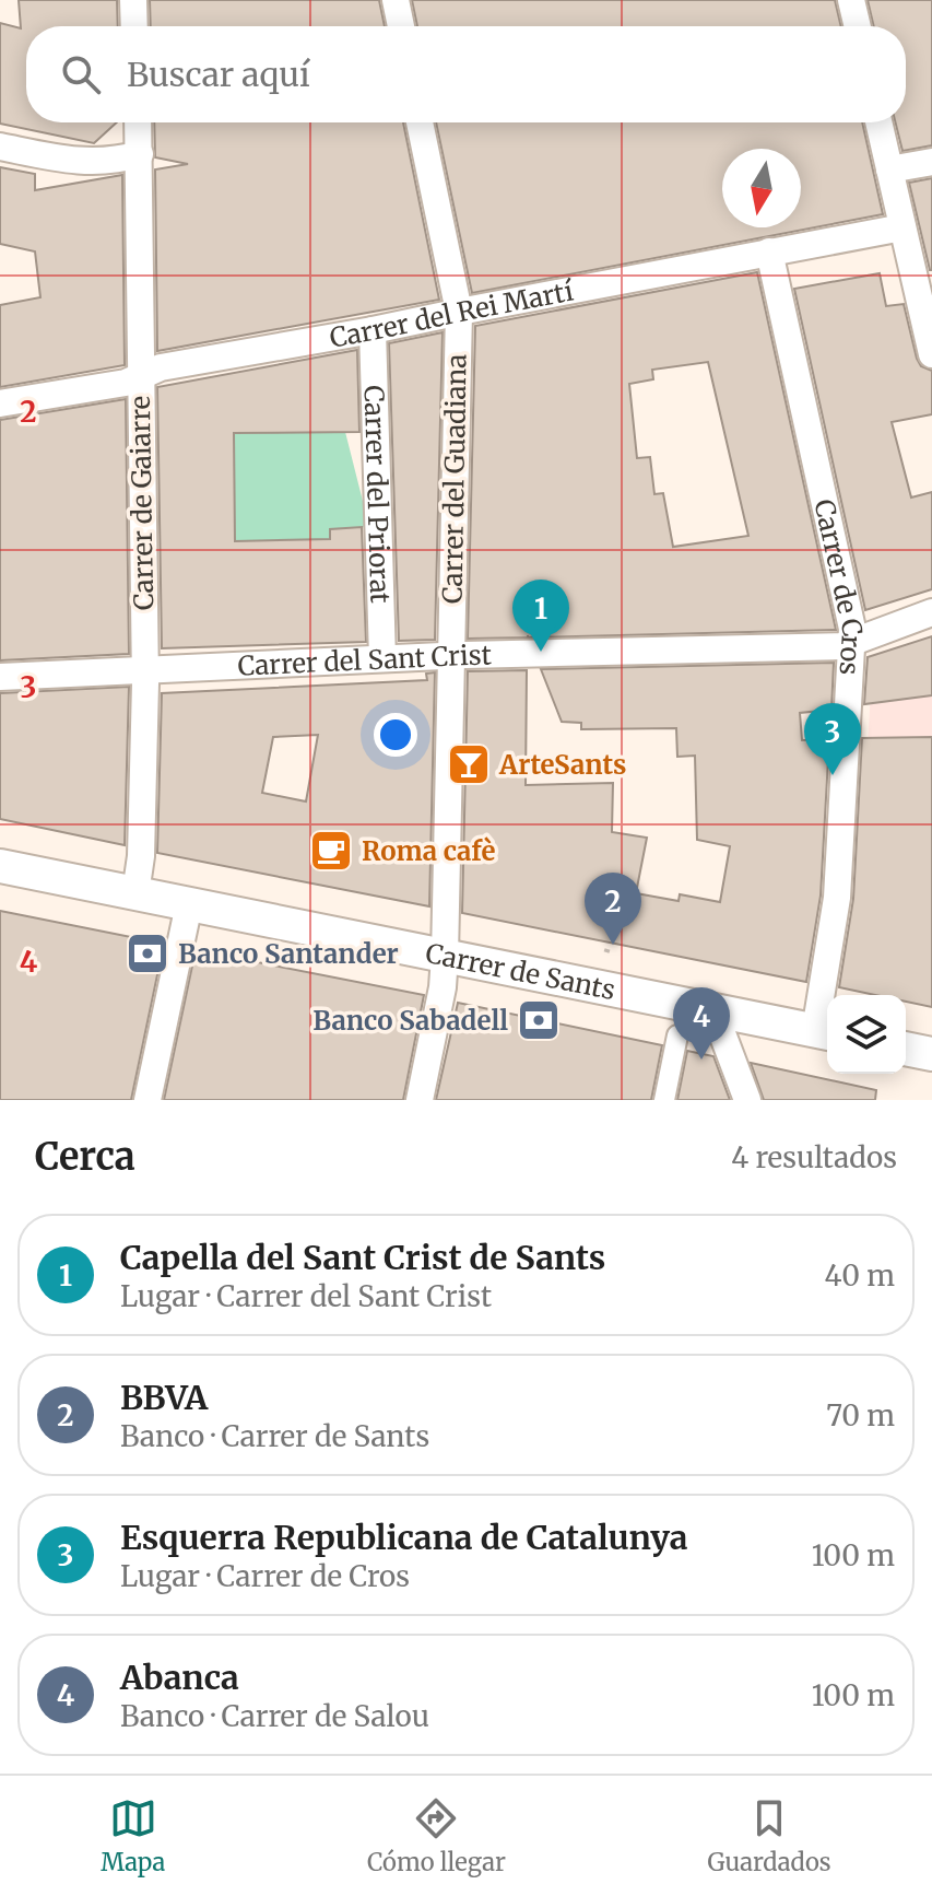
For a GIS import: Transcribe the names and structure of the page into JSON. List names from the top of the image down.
{
  "streets": {
    "street": [
      "Carrer del Rei Martí",
      "Carrer del Guadiana",
      "Carrer del Priorat",
      "Carrer de Gaiarre",
      "Carrer de Cros",
      "Carrer del Sant Crist",
      "Carrer de Sants"
    ]
  },
  "crossings": [
    ["Carrer del Rei Martí", "Carrer del Guadiana"],
    ["Carrer del Rei Martí", "Carrer del Priorat"],
    ["Carrer del Rei Martí", "Carrer de Gaiarre"],
    ["Carrer del Rei Martí", "Carrer de Cros"],
    ["Carrer del Guadiana", "Carrer del Sant Crist"],
    ["Carrer del Guadiana", "Carrer de Sants"],
    ["Carrer del Priorat", "Carrer del Sant Crist"],
    ["Carrer de Gaiarre", "Carrer del Sant Crist"],
    ["Carrer de Gaiarre", "Carrer de Sants"],
    ["Carrer de Cros", "Carrer del Sant Crist"],
    ["Carrer de Cros", "Carrer de Sants"]
  ],
  "places": {
    "bar": ["ArteSants"],
    "cafe": ["Roma cafè"],
    "bank": ["Banco Santander", "Banco Sabadell"]
  },
  "north": "bottom",
  "page": {
    "search": "Buscar aquí",
    "pins": [
      "1",
      "3",
      "2",
      "4"
    ],
    "heading": ["Cerca", "4 resultados"],
    "list": [
      {
        "mark": "1",
        "name": "Capella del Sant Crist de Sants",
        "note": "Lugar · Carrer del Sant Crist",
        "value": "40 m"
      },
      {
        "mark": "2",
        "name": "BBVA",
        "note": "Banco · Carrer de Sants",
        "value": "70 m"
      },
      {
        "mark": "3",
        "name": "Esquerra Republicana de Catalunya",
        "note": "Lugar · Carrer de Cros",
        "value": "100 m"
      },
      {
        "mark": "4",
        "name": "Abanca",
        "note": "Banco · Carrer de Salou",
        "value": "100 m"
      }
    ],
    "nav": ["Mapa", "Cómo llegar", "Guardados"]
  },
  "grid": {
    "rows": ["2", "3", "4"]
  }
}
